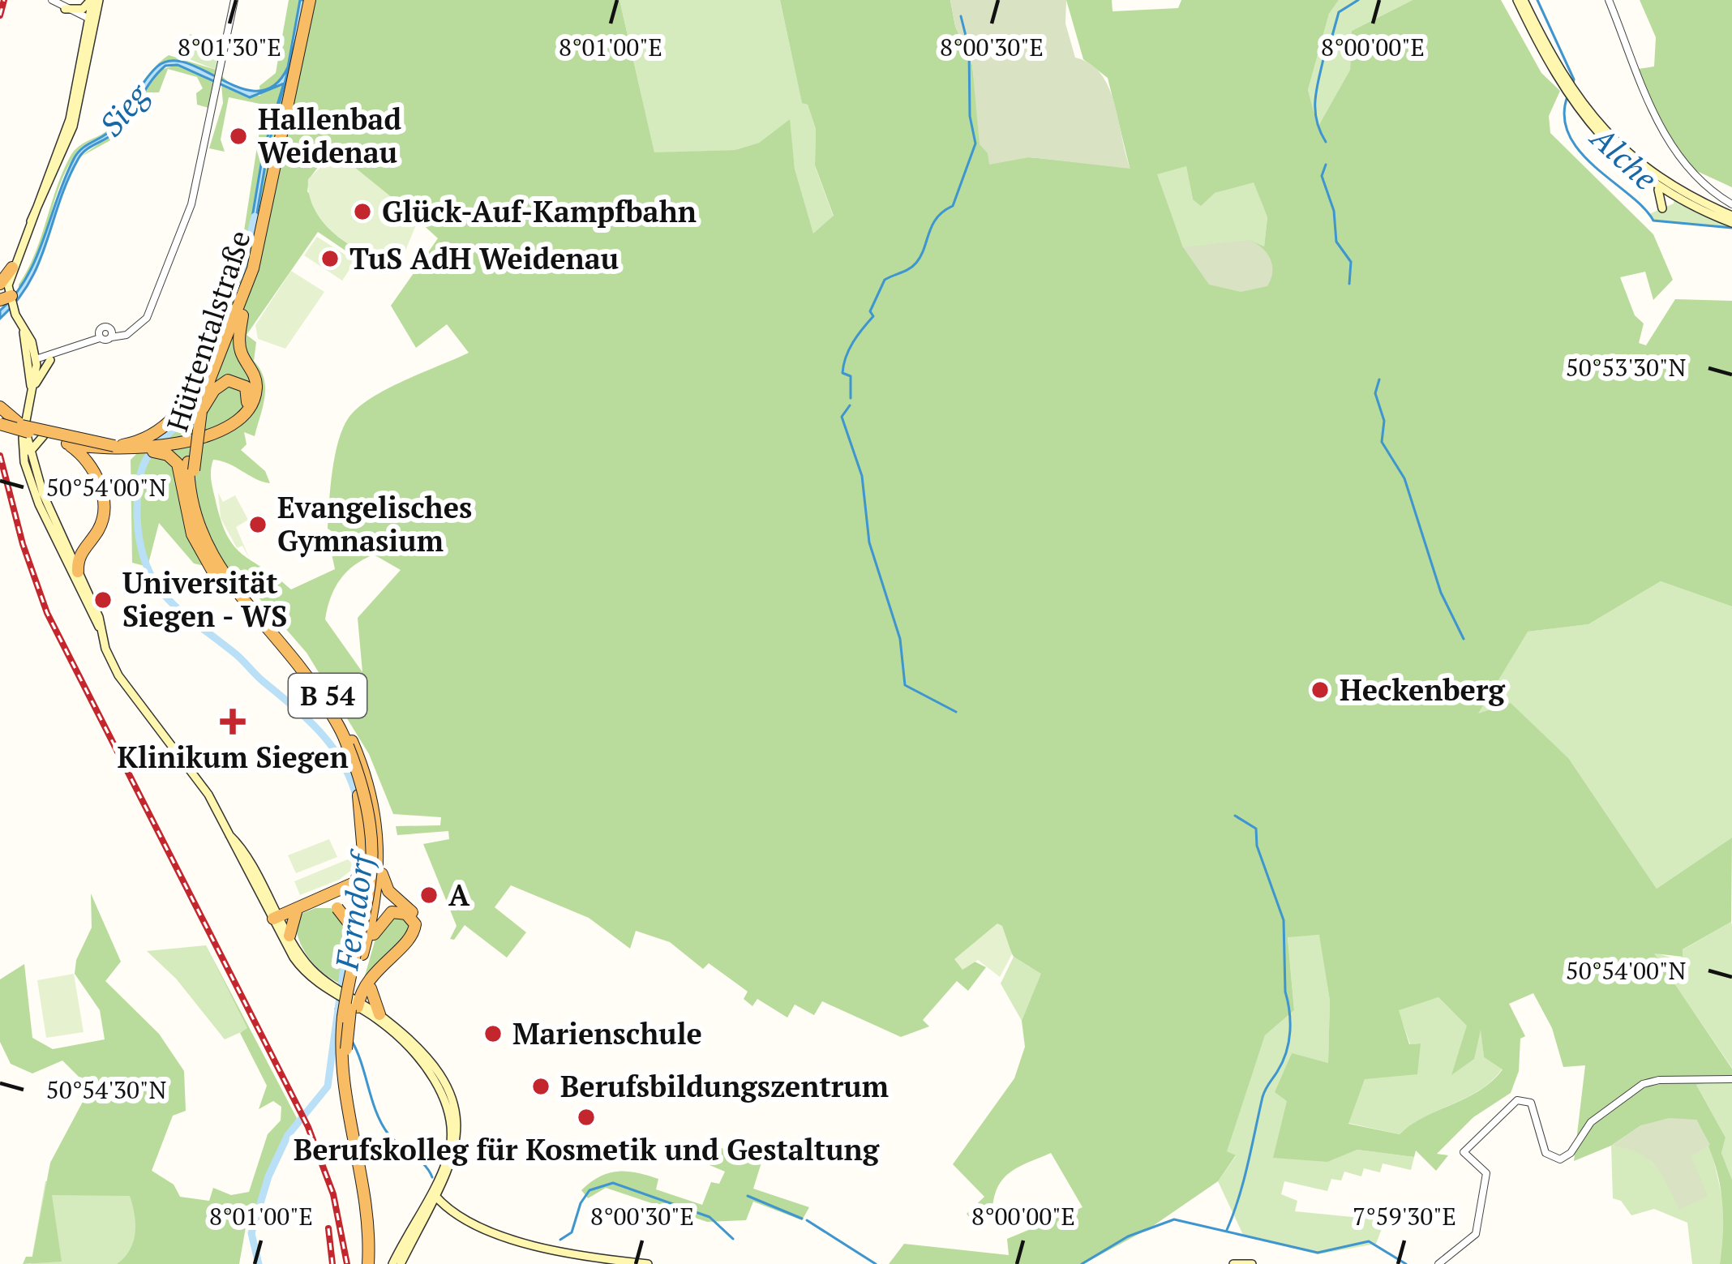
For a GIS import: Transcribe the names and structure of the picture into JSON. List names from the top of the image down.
{
  "streets": {
    "highway": ["Hüttentalstraße", "B 54"]
  },
  "crossings": [
    ["Hüttentalstraße", "B 54"]
  ],
  "water": ["Sieg", "Alche", "Ferndorf"],
  "places": {
    "other": [
      "Hallenbad Weidenau",
      "Glück-Auf-Kampfbahn",
      "TuS AdH Weidenau",
      "Evangelisches Gymnasium",
      "Universität Siegen - WS",
      "Heckenberg",
      "A",
      "Marienschule",
      "Berufsbildungszentrum",
      "Berufskolleg für Kosmetik und Gestaltung"
    ],
    "health": ["Klinikum Siegen"]
  },
  "coordinates": [
    "8°01'30\"E",
    "8°01'00\"E",
    "8°00'30\"E",
    "8°00'00\"E",
    "50°53'30\"N",
    "50°54'00\"N",
    "50°54'30\"N",
    "7°59'30\"E"
  ]
}
